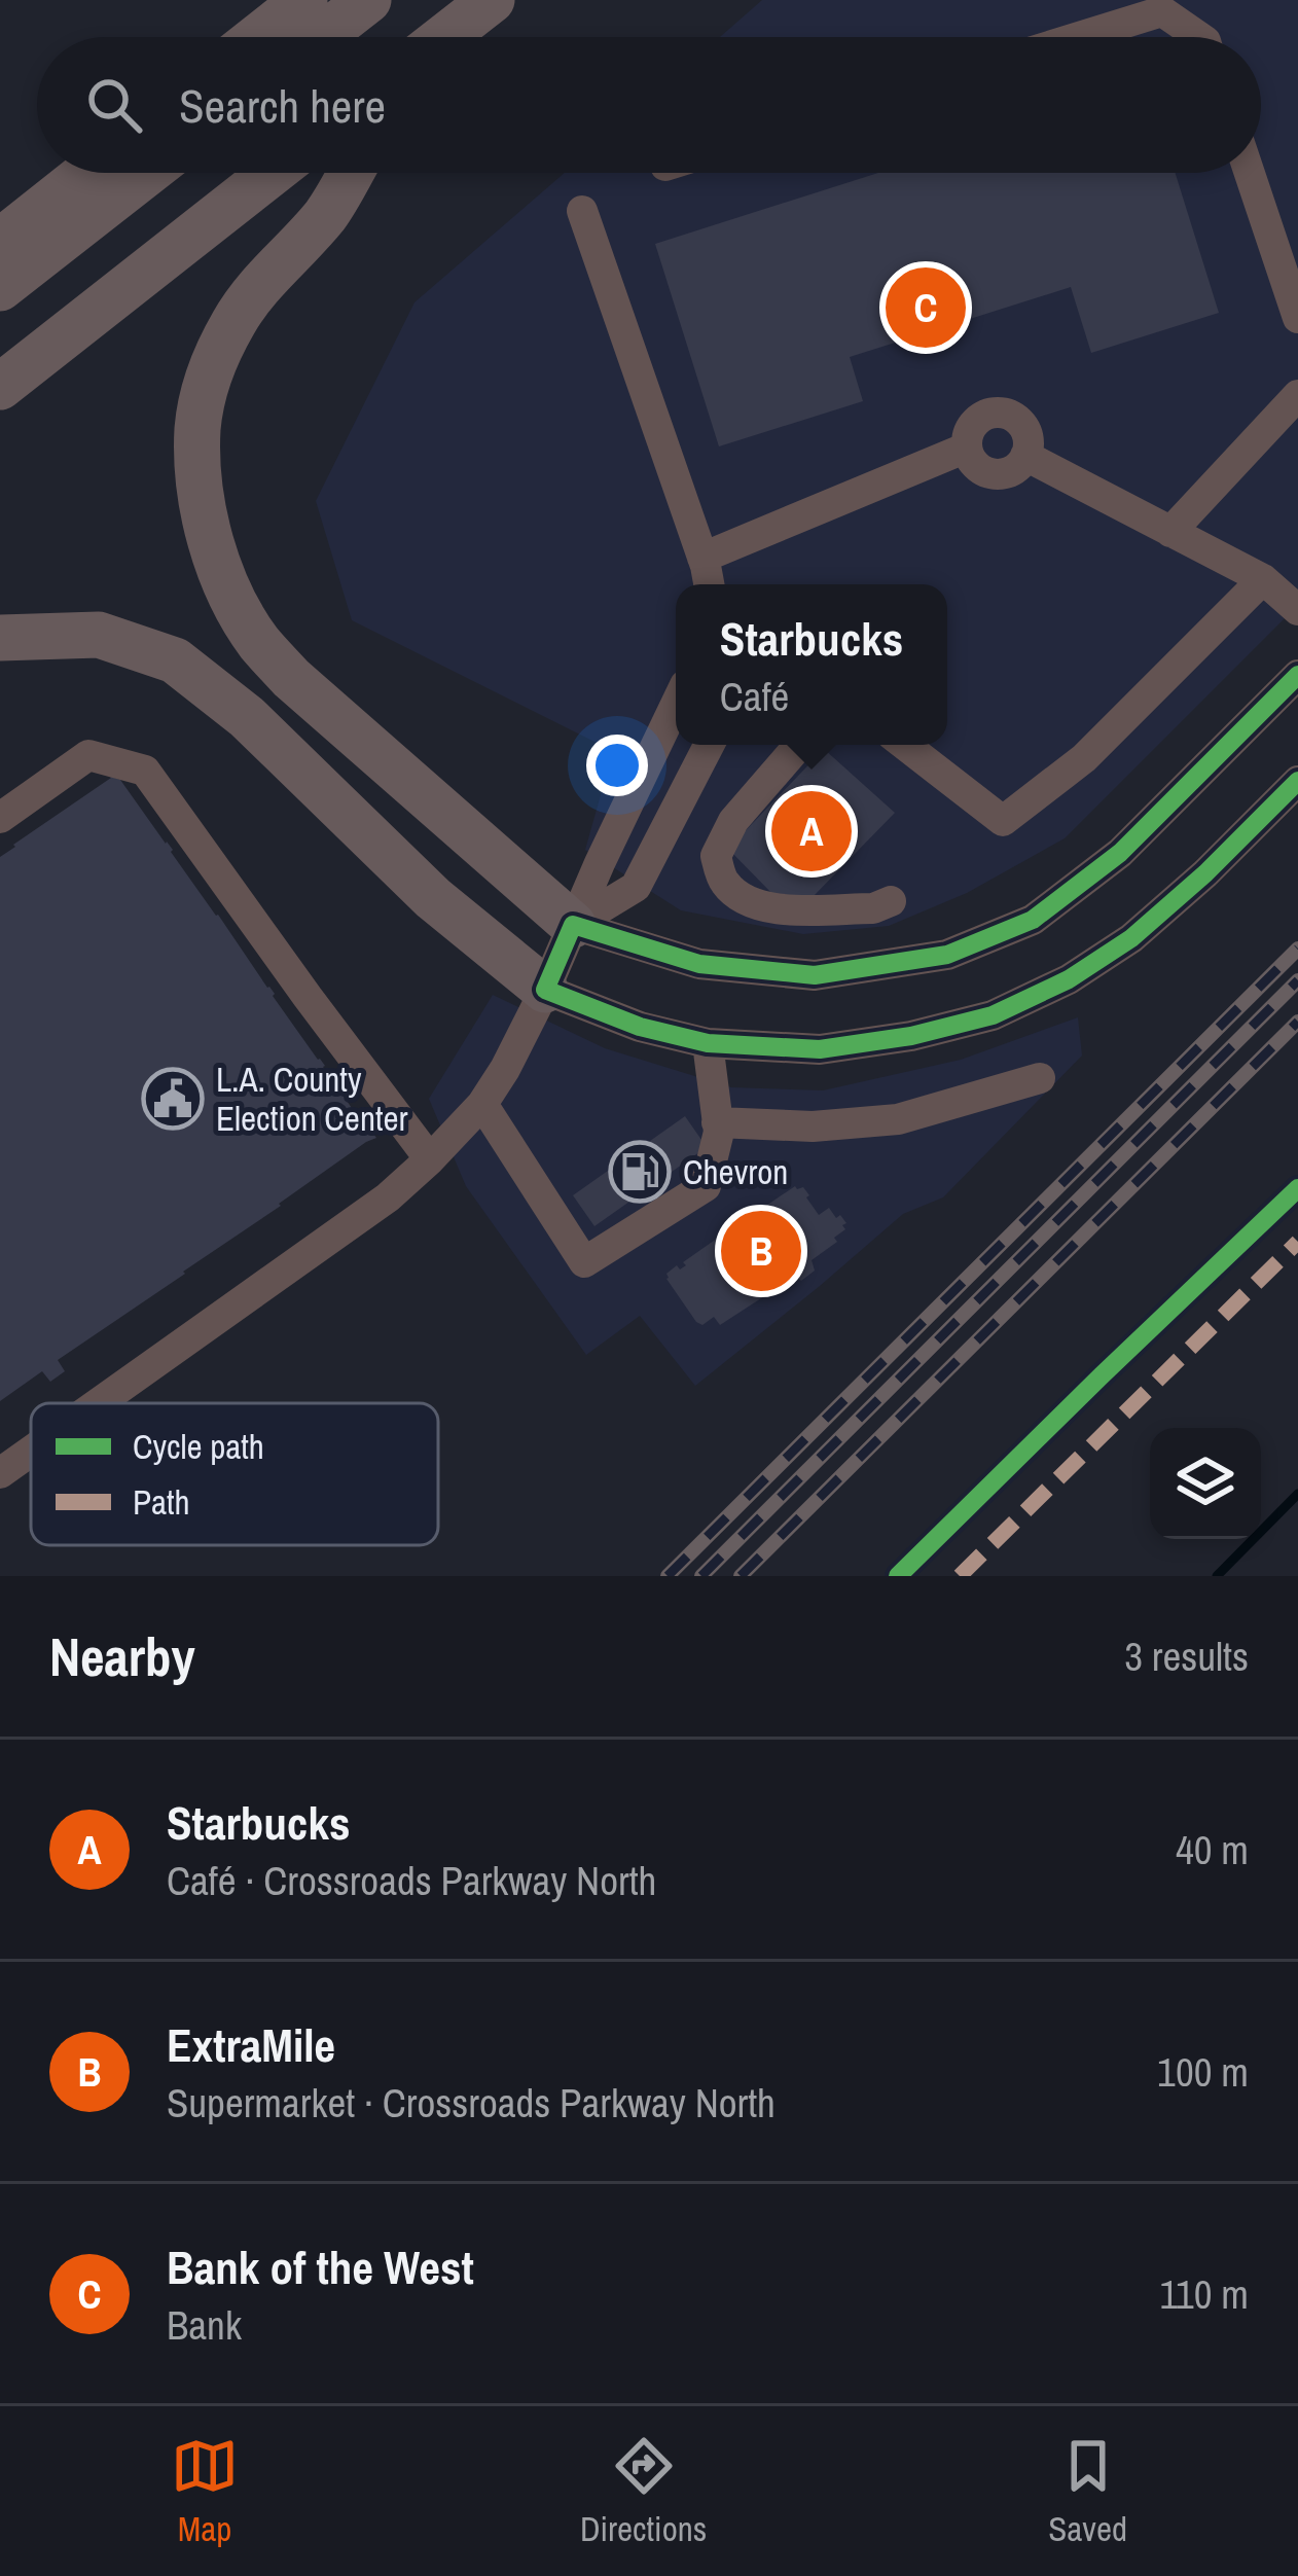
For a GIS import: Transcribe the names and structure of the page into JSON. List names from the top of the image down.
{
  "places": {
    "public building": ["L.A. County Election Center"],
    "fuel station": ["Chevron"]
  },
  "legend": ["Cycle path", "Path"],
  "page": {
    "search": "Search here",
    "pins": ["C", "A", "B"],
    "popup": ["Starbucks", "Café"],
    "heading": ["Nearby", "3 results"],
    "list": [
      {
        "mark": "A",
        "name": "Starbucks",
        "note": "Café · Crossroads Parkway North",
        "value": "40 m"
      },
      {
        "mark": "B",
        "name": "ExtraMile",
        "note": "Supermarket · Crossroads Parkway North",
        "value": "100 m"
      },
      {
        "mark": "C",
        "name": "Bank of the West",
        "note": "Bank",
        "value": "110 m"
      }
    ],
    "nav": ["Map", "Directions", "Saved"]
  }
}
